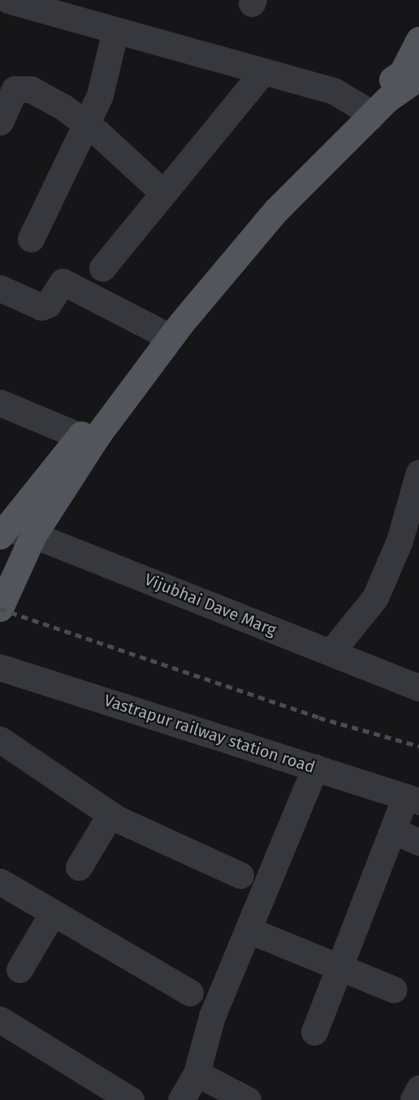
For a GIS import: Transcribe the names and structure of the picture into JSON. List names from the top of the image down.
{
  "streets": {
    "street": ["Vijubhai Dave Marg", "Vastrapur railway station road"]
  }
}
